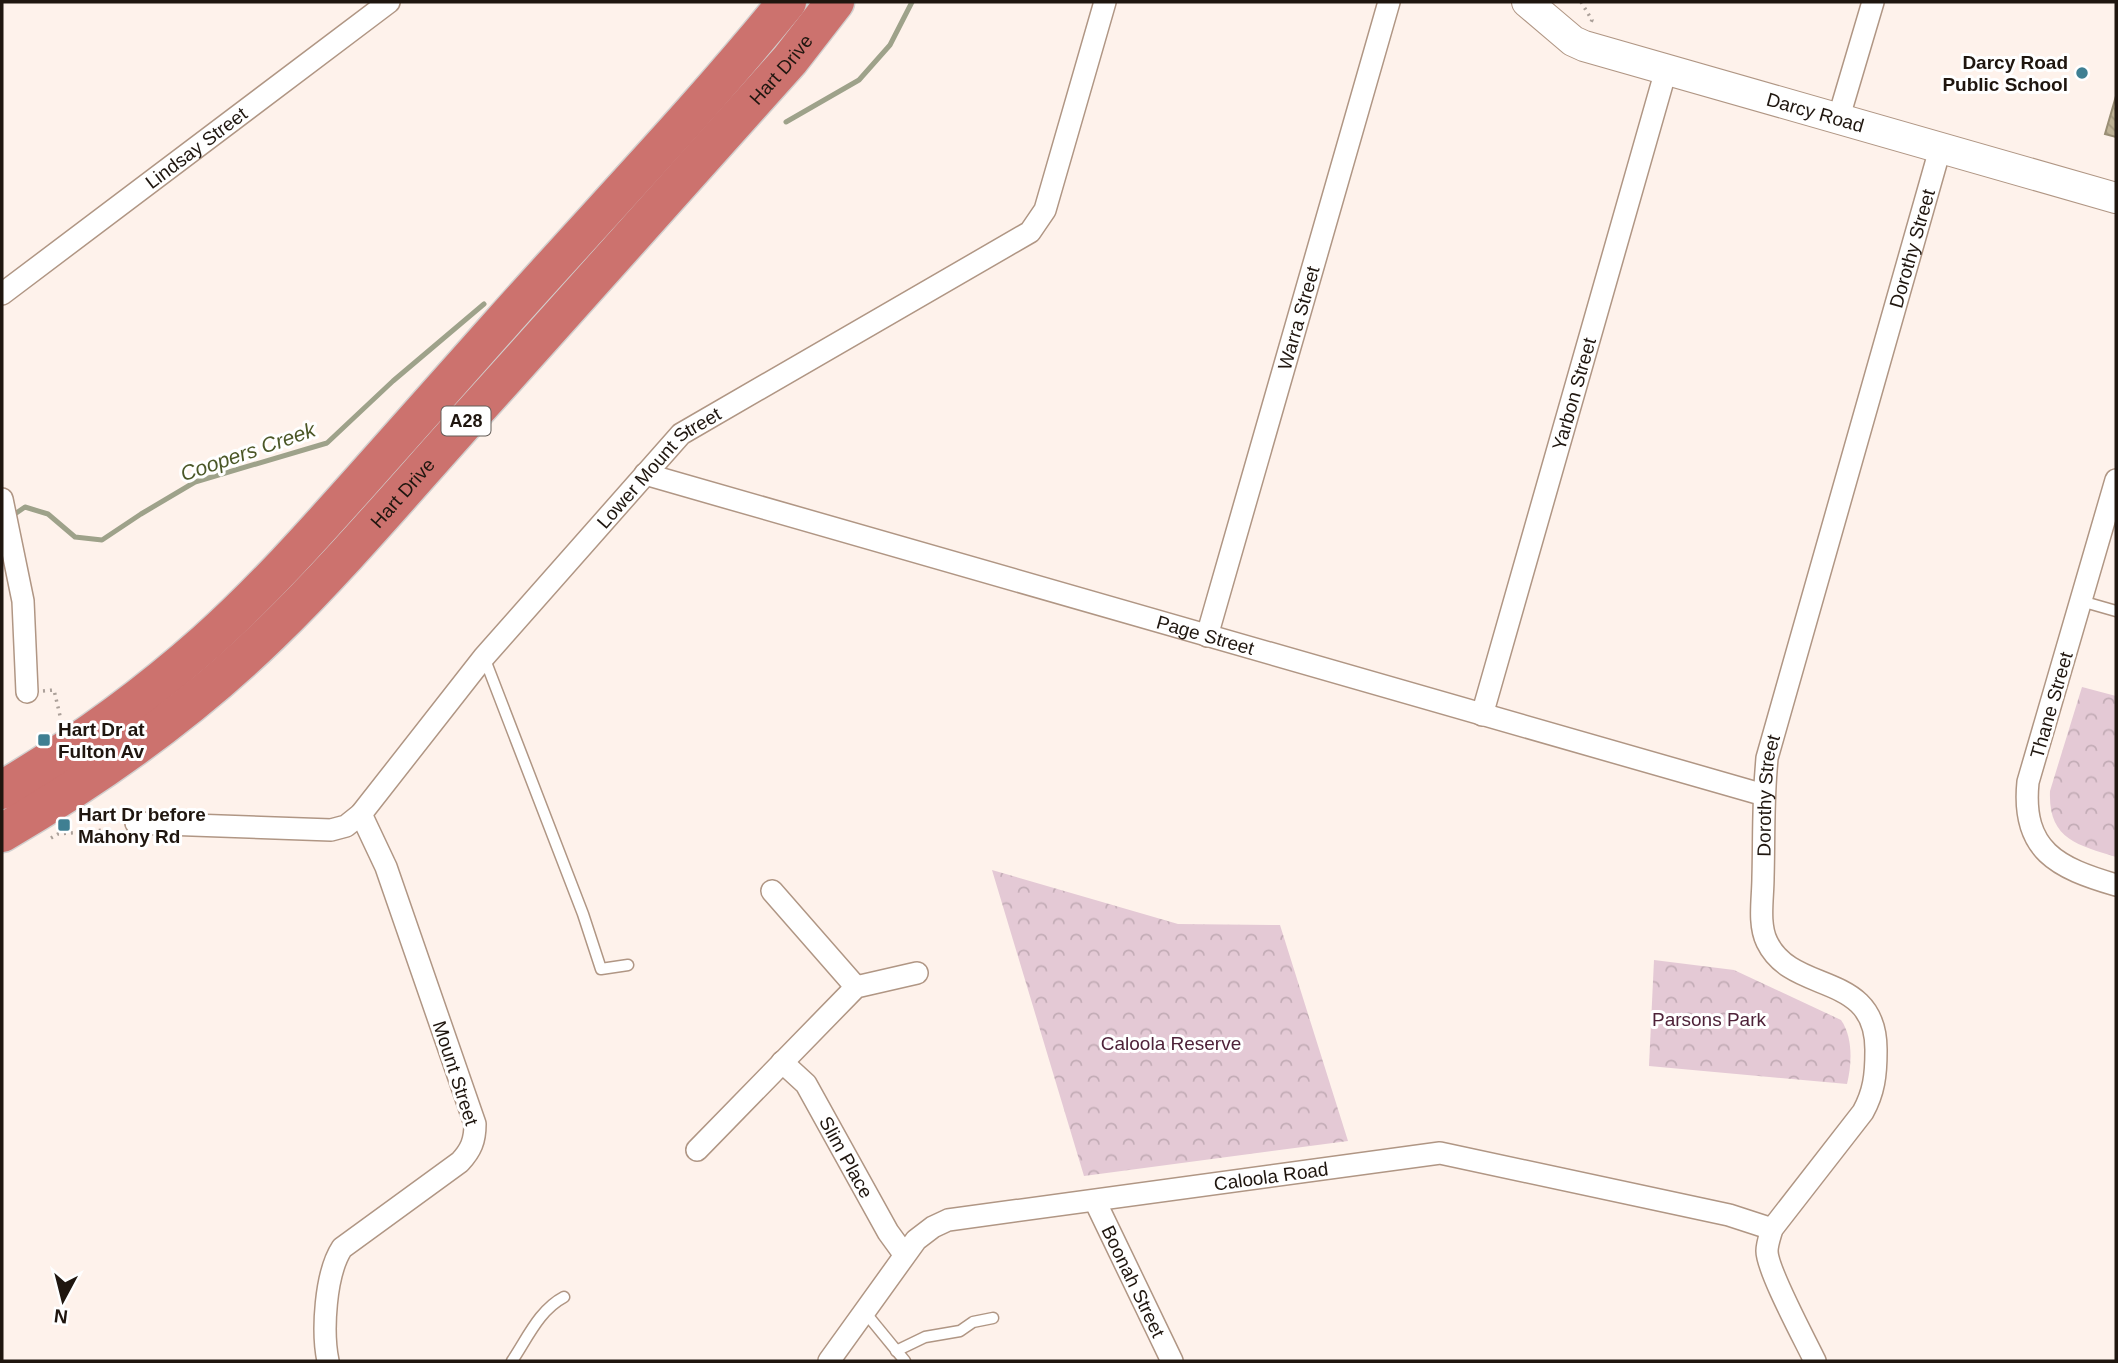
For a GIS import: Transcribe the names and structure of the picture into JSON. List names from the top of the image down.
{
  "streets": {
    "highway": ["Hart Drive", "A28"],
    "street": [
      "Darcy Road",
      "Lindsay Street",
      "Dorothy Street",
      "Warra Street",
      "Yarbon Street",
      "Lower Mount Street",
      "Page Street",
      "Thane Street",
      "Mount Street",
      "Slim Place",
      "Caloola Road",
      "Boonah Street"
    ]
  },
  "crossings": [
    ["Darcy Road", "Dorothy Street"],
    ["Darcy Road", "Yarbon Street"],
    ["Dorothy Street", "Page Street"],
    ["Dorothy Street", "Caloola Road"],
    ["Warra Street", "Page Street"],
    ["Yarbon Street", "Page Street"],
    ["Lower Mount Street", "Page Street"],
    ["Lower Mount Street", "Mount Street"],
    ["Slim Place", "Caloola Road"],
    ["Caloola Road", "Boonah Street"]
  ],
  "water": ["Coopers Creek"],
  "parks": ["Parsons Park", "Caloola Reserve"],
  "places": {
    "other": ["Darcy Road Public School"],
    "transit": ["Hart Dr at Fulton Av", "Hart Dr before Mahony Rd"]
  },
  "north": "bottom"
}
